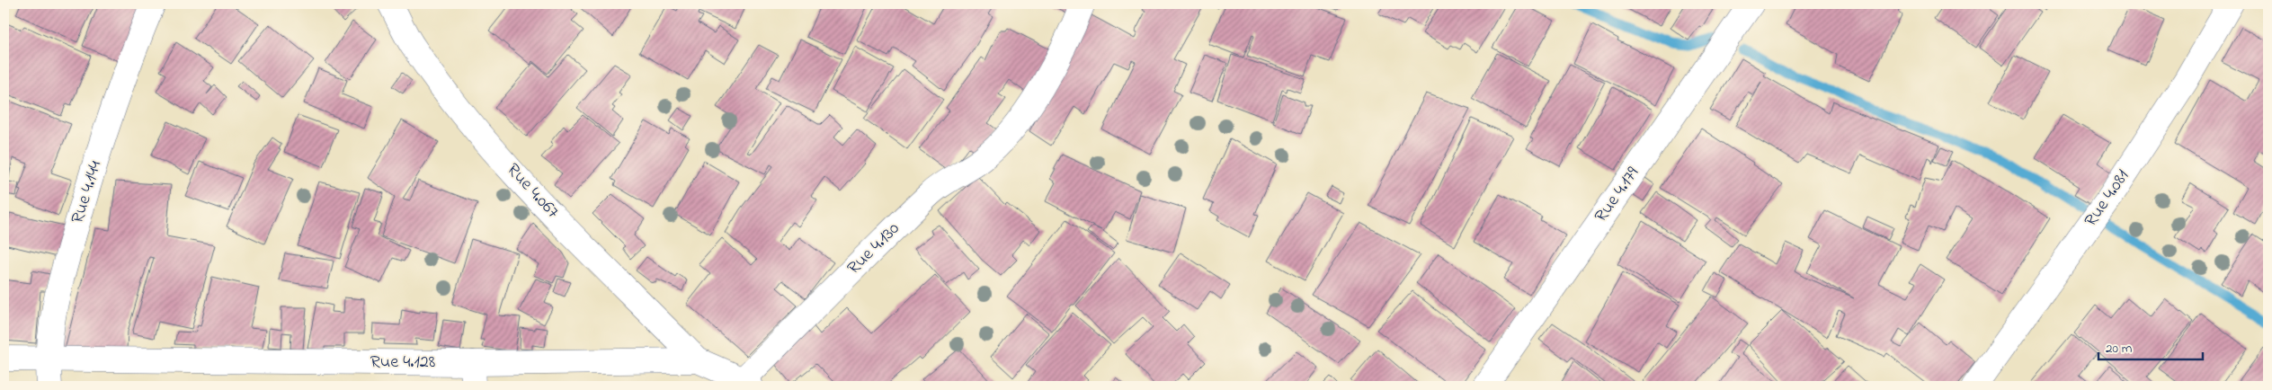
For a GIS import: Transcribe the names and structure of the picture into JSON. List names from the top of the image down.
{
  "streets": {
    "street": [
      "Rue 4.067",
      "Rue 4.144",
      "Rue 4.179",
      "Rue 4.081",
      "Rue 4.130",
      "Rue 4.128"
    ]
  },
  "crossings": [
    ["Rue 4.067", "Rue 4.128"],
    ["Rue 4.144", "Rue 4.128"],
    ["Rue 4.130", "Rue 4.128"]
  ],
  "scale_bar": "20 m"
}
